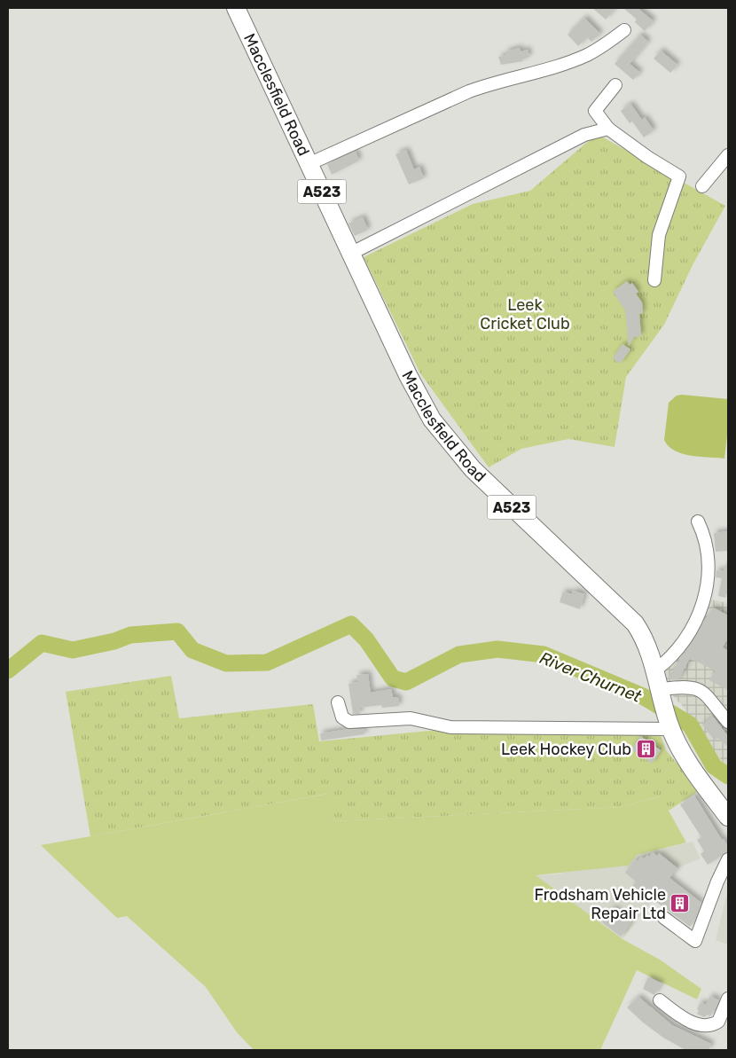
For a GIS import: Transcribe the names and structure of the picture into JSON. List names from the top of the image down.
{
  "streets": {
    "highway": ["Macclesfield Road", "A523"]
  },
  "water": ["River Churnet"],
  "parks": ["Leek Cricket Club"],
  "places": {
    "building": ["Leek Hockey Club", "Frodsham Vehicle Repair Ltd"]
  }
}
